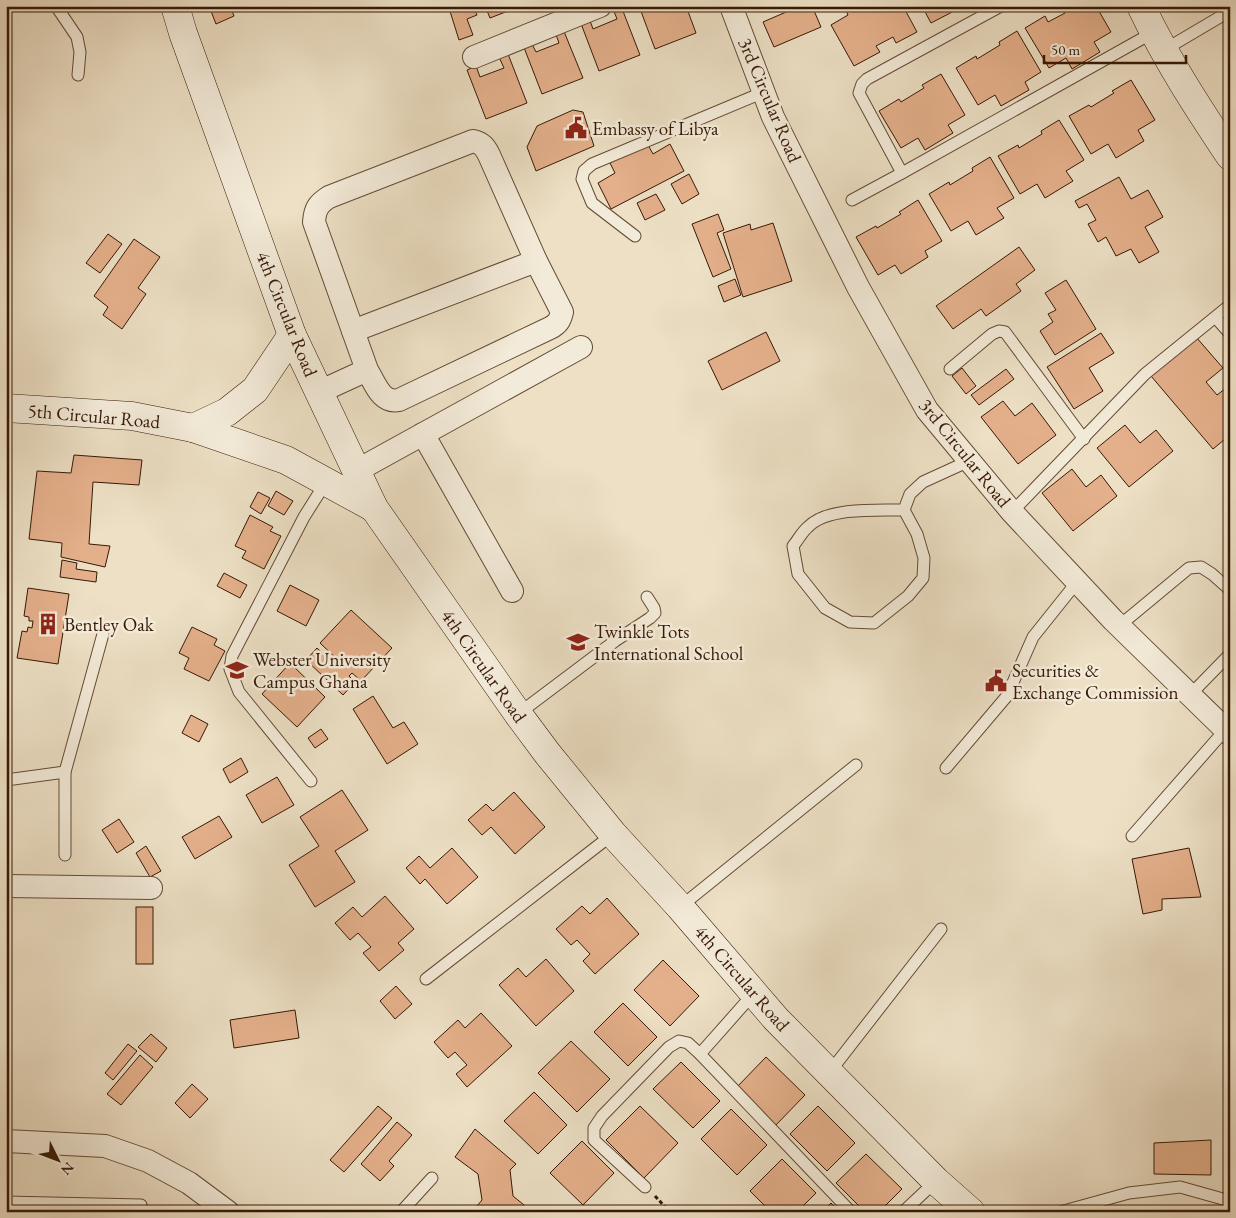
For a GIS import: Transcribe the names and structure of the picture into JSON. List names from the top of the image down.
{
  "streets": {
    "street": ["3rd Circular Road", "4th Circular Road", "5th Circular Road"]
  },
  "crossings": [
    ["4th Circular Road", "5th Circular Road"]
  ],
  "places": {
    "public building": ["Embassy of Libya", "Securities & Exchange Commission"],
    "building": ["Bentley Oak"],
    "school or university": ["Twinkle Tots International School", "Webster University Campus Ghana"]
  },
  "scale_bar": "50 m",
  "north": "bottom right"
}
